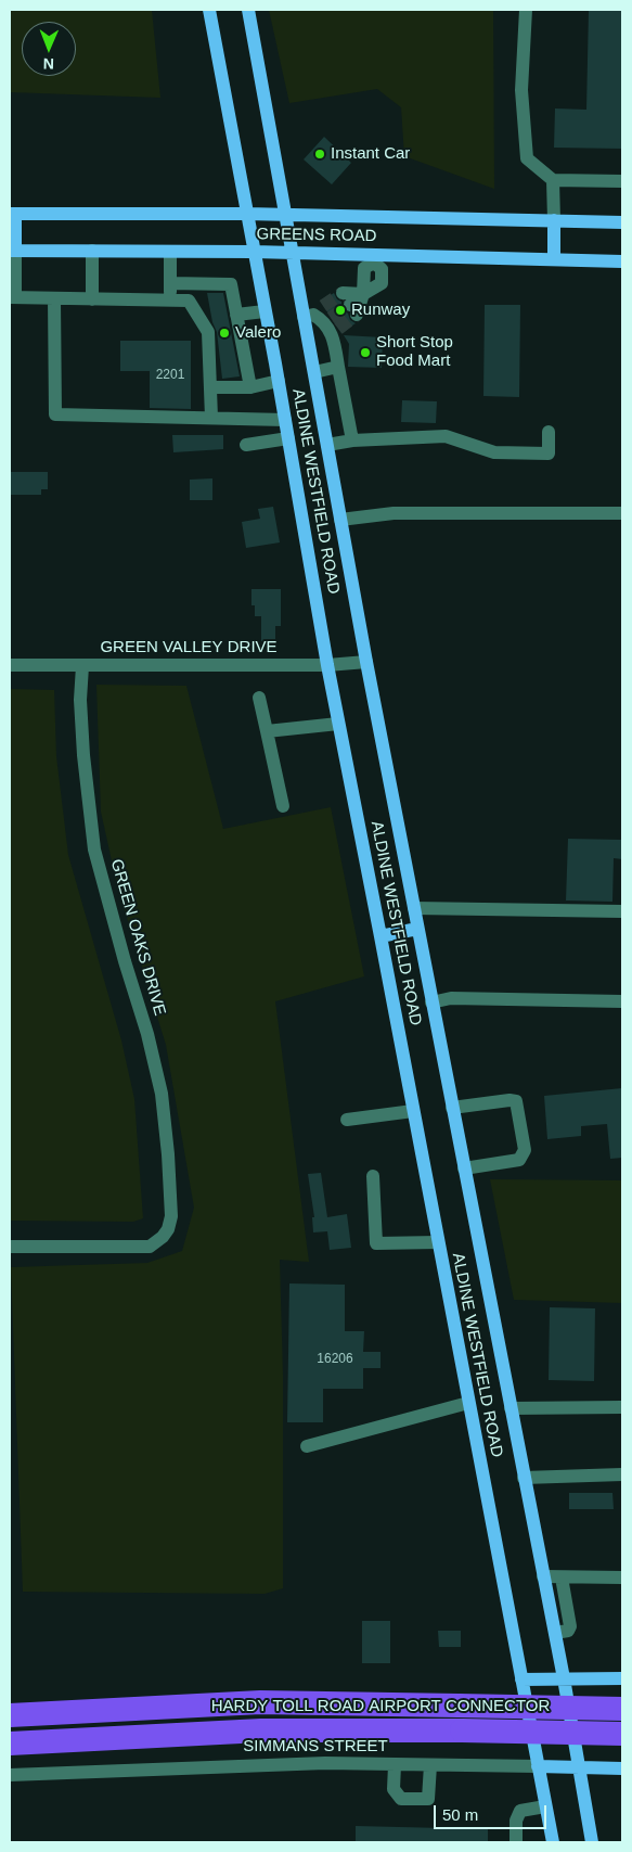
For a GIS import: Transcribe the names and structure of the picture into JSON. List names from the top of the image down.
{
  "streets": {
    "highway": ["HARDY TOLL ROAD AIRPORT CONNECTOR"],
    "main road": ["GREENS ROAD", "ALDINE WESTFIELD ROAD", "SIMMANS STREET"],
    "street": ["GREEN VALLEY DRIVE", "GREEN OAKS DRIVE"]
  },
  "crossings": [
    ["GREENS ROAD", "ALDINE WESTFIELD ROAD"],
    ["ALDINE WESTFIELD ROAD", "GREEN VALLEY DRIVE"],
    ["ALDINE WESTFIELD ROAD", "SIMMANS STREET"],
    ["GREEN VALLEY DRIVE", "GREEN OAKS DRIVE"]
  ],
  "places": [
    "Instant Car",
    "Runway",
    "Valero",
    "Short Stop Food Mart"
  ],
  "house_numbers": ["2201", "16206"],
  "scale_bar": "50 m",
  "north": "bottom"
}
